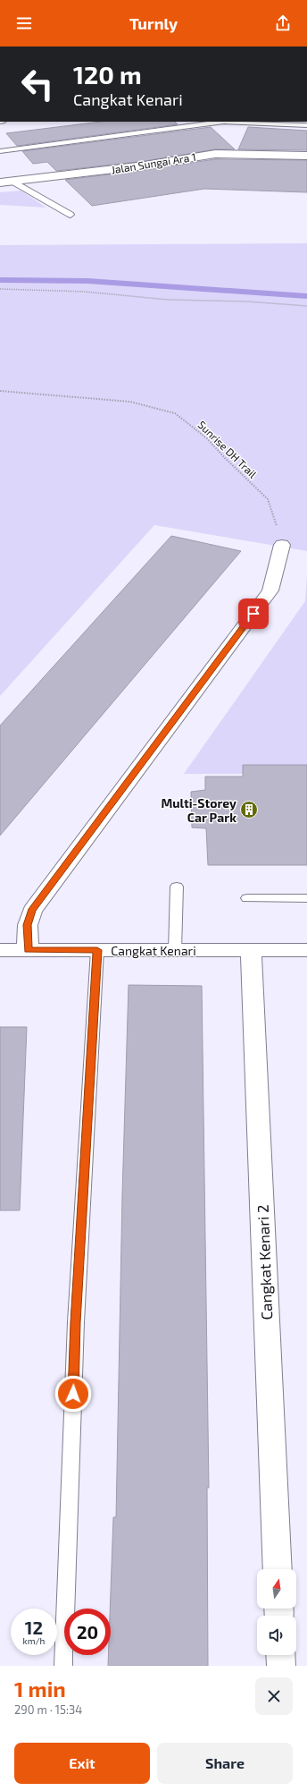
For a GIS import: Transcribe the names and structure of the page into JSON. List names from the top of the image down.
{
  "streets": {
    "street": ["Jalan Sungai Ara 1", "Cangkat Kenari", "Cangkat Kenari 2"],
    "path": ["Sunrise DH Trail"]
  },
  "crossings": [
    ["Cangkat Kenari", "Cangkat Kenari 2"]
  ],
  "places": {
    "building": ["Multi-Storey Car Park"]
  },
  "north": "top",
  "page": {
    "header": "Turnly",
    "turn": ["120 m", "Cangkat Kenari"],
    "speed": "12 km/h",
    "limit": "20",
    "heading": ["1 min", "290 m · 15:34"],
    "buttons": ["Exit", "Share"]
  }
}
